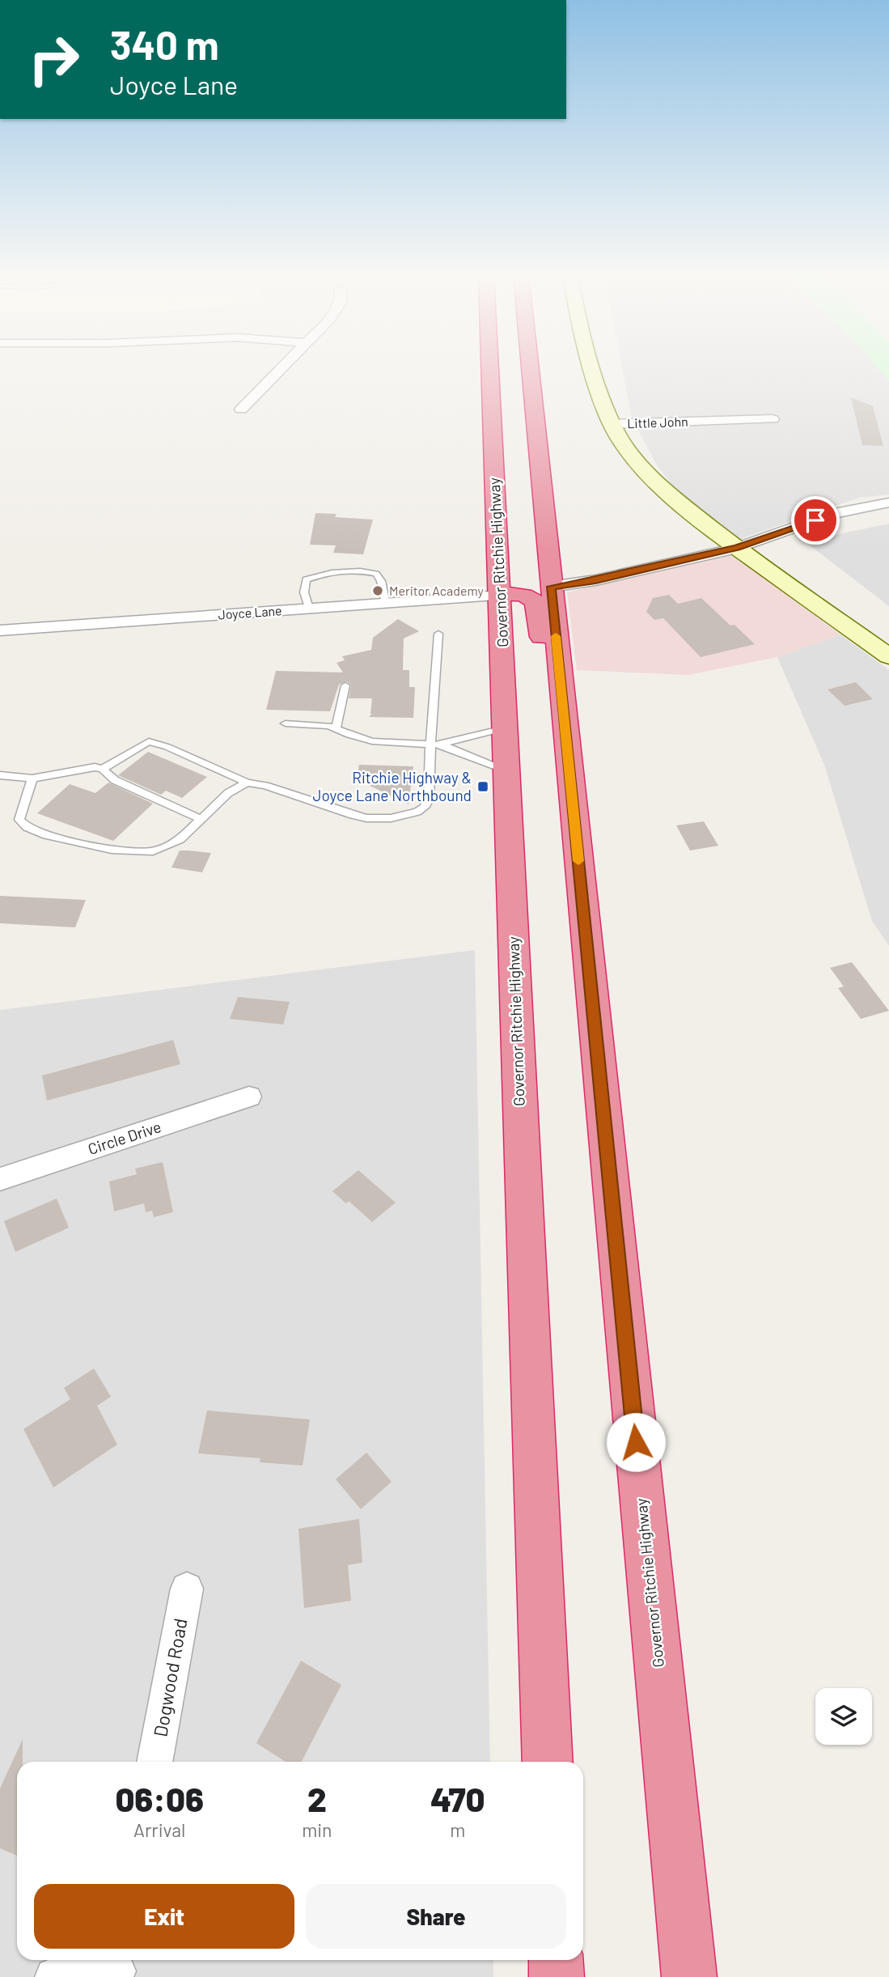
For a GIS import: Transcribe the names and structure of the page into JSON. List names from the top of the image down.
{
  "streets": {
    "highway": ["Governor Ritchie Highway"],
    "street": [
      "Little John",
      "Joyce Lane",
      "Circle Drive",
      "Dogwood Road"
    ]
  },
  "crossings": [
    ["Governor Ritchie Highway", "Joyce Lane"]
  ],
  "places": {
    "other": ["Meritor Academy"],
    "transit": ["Ritchie Highway & Joyce Lane Northbound"]
  },
  "page": {
    "turn": ["340 m", "Joyce Lane"],
    "eta": [
      "06:06",
      "Arrival",
      "2",
      "min",
      "470",
      "m"
    ],
    "buttons": ["Exit", "Share"]
  }
}
